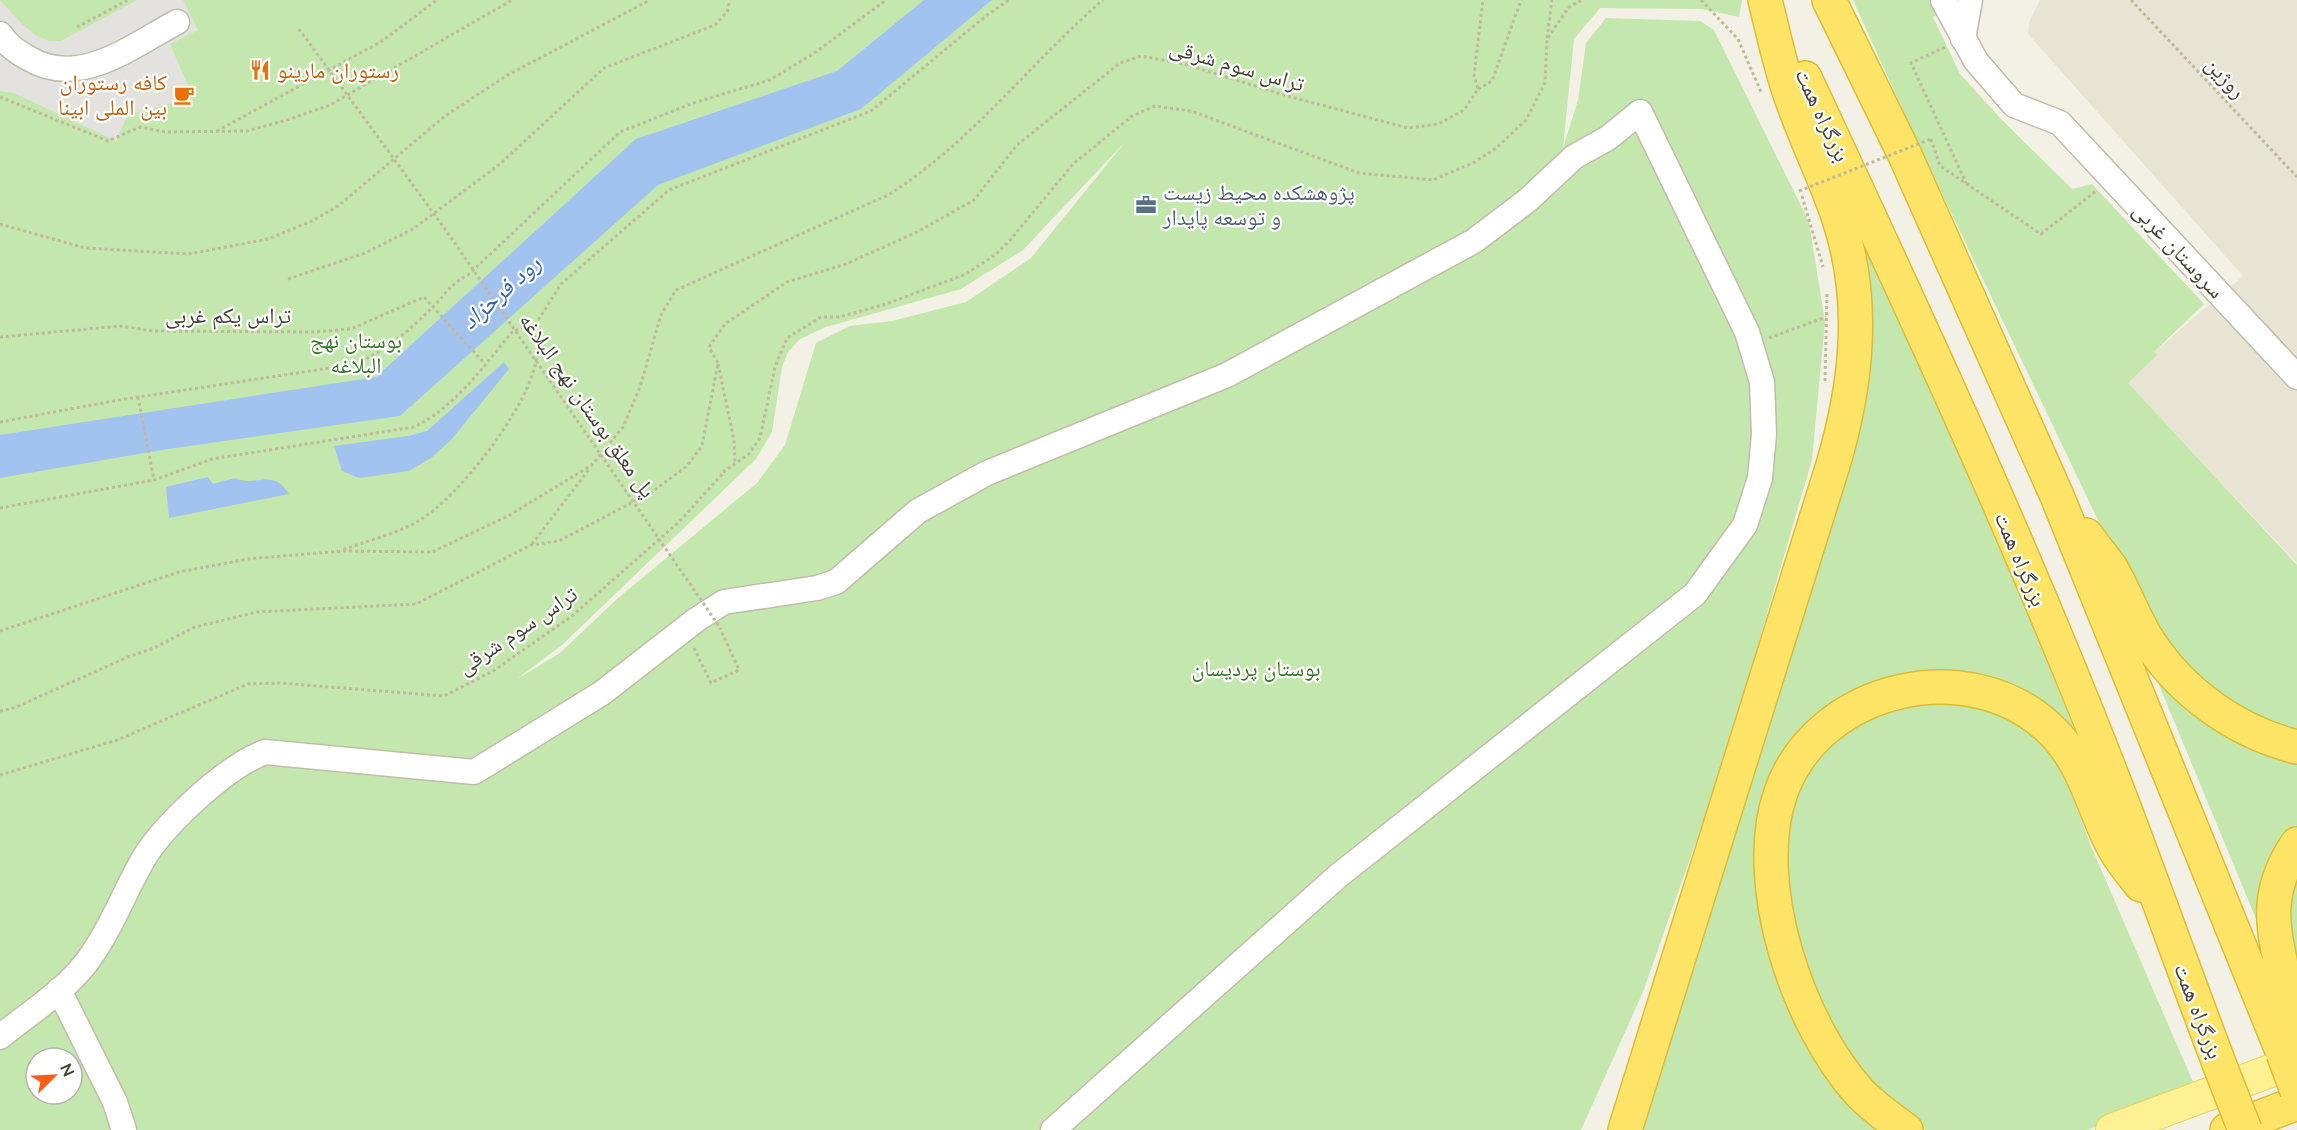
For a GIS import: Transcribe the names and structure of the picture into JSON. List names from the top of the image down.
{
  "streets": {
    "highway": ["بزرگراه همت"],
    "street": ["سروستان غربی"],
    "path": [
      "تراس سوم شرقی",
      "روژین",
      "تراس یکم غربی",
      "پل معلق بوستان نهج البلاغه"
    ]
  },
  "water": ["رود فرحزاد"],
  "parks": ["بوستان نهج البلاغه", "بوستان پردیسان"],
  "places": {
    "restaurant": ["رستوران مارینو"],
    "cafe": ["کافه رستوران بین الملی ابینا"],
    "office": ["پژوهشکده محیط زیست و توسعه پایدار"]
  },
  "north": "top right"
}
